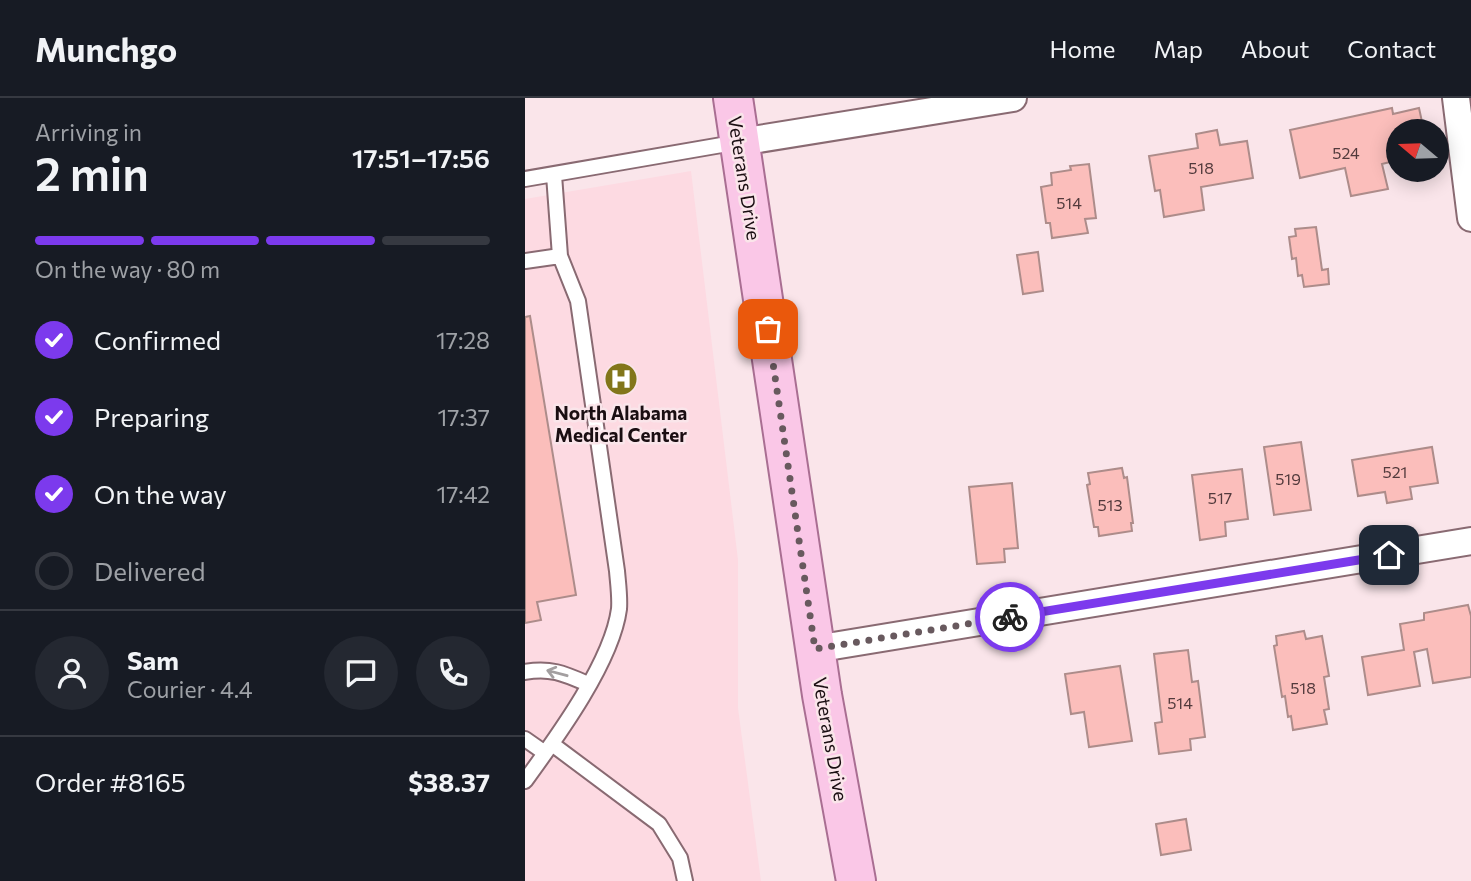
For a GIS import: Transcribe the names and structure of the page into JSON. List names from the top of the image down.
{
  "streets": {
    "main road": ["Veterans Drive"]
  },
  "places": {
    "hospital": ["North Alabama Medical Center"]
  },
  "house_numbers": [
    "524",
    "518",
    "514",
    "521",
    "519",
    "517",
    "513",
    "518",
    "514"
  ],
  "north": "left",
  "page": {
    "header": "Munchgo",
    "nav": [
      "Home",
      "Map",
      "About",
      "Contact"
    ],
    "heading": ["2 min", "Arriving in", "17:51–17:56"],
    "panel": [
      "Sam",
      "Courier · 4.4",
      "Order #8165",
      "$38.37"
    ],
    "bar": "On the way · 80 m",
    "list": [
      ["Confirmed", "17:28"],
      ["Preparing", "17:37"],
      ["On the way", "17:42"],
      "Delivered"
    ]
  }
}
